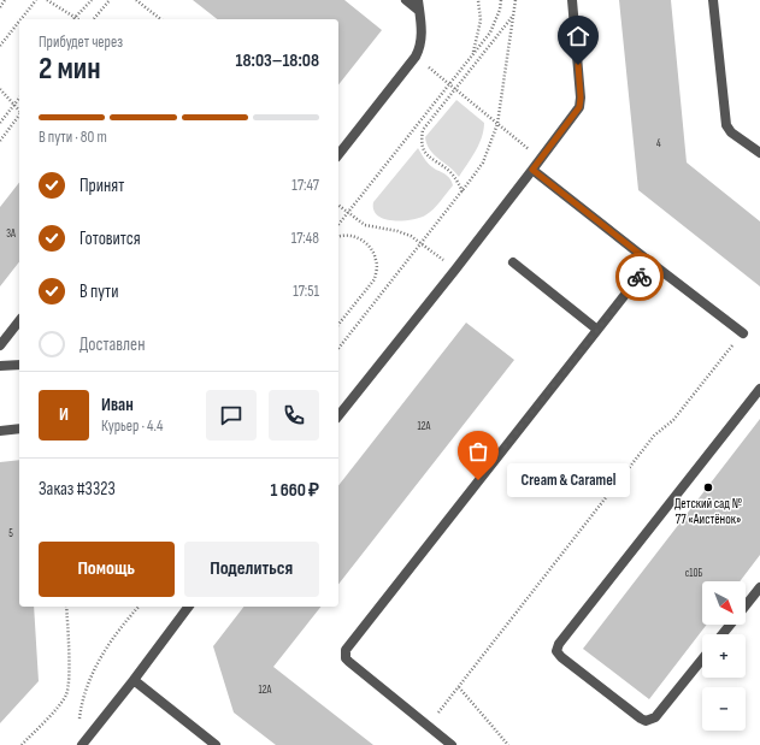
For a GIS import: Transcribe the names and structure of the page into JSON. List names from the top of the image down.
{
  "places": ["Cream & Caramel", "Детский сад № 77 «Аистёнок»"],
  "house_numbers": [
    "4",
    "3А",
    "12А",
    "5",
    "с10Б",
    "12А"
  ],
  "north": "bottom right",
  "page": {
    "heading": ["2 мин", "Прибудет через", "18:03–18:08"],
    "panel": [
      "Иван",
      "Курьер · 4.4",
      "Заказ #3323",
      "1 660 ₽"
    ],
    "bar": "В пути · 80 m",
    "list": [
      ["Принят", "17:47"],
      ["Готовится", "17:48"],
      ["В пути", "17:51"],
      "Доставлен"
    ],
    "round": "И",
    "bubble": "Cream & Caramel",
    "buttons": ["Помощь", "Поделиться"],
    "map_buttons": ["+", "−"]
  }
}
